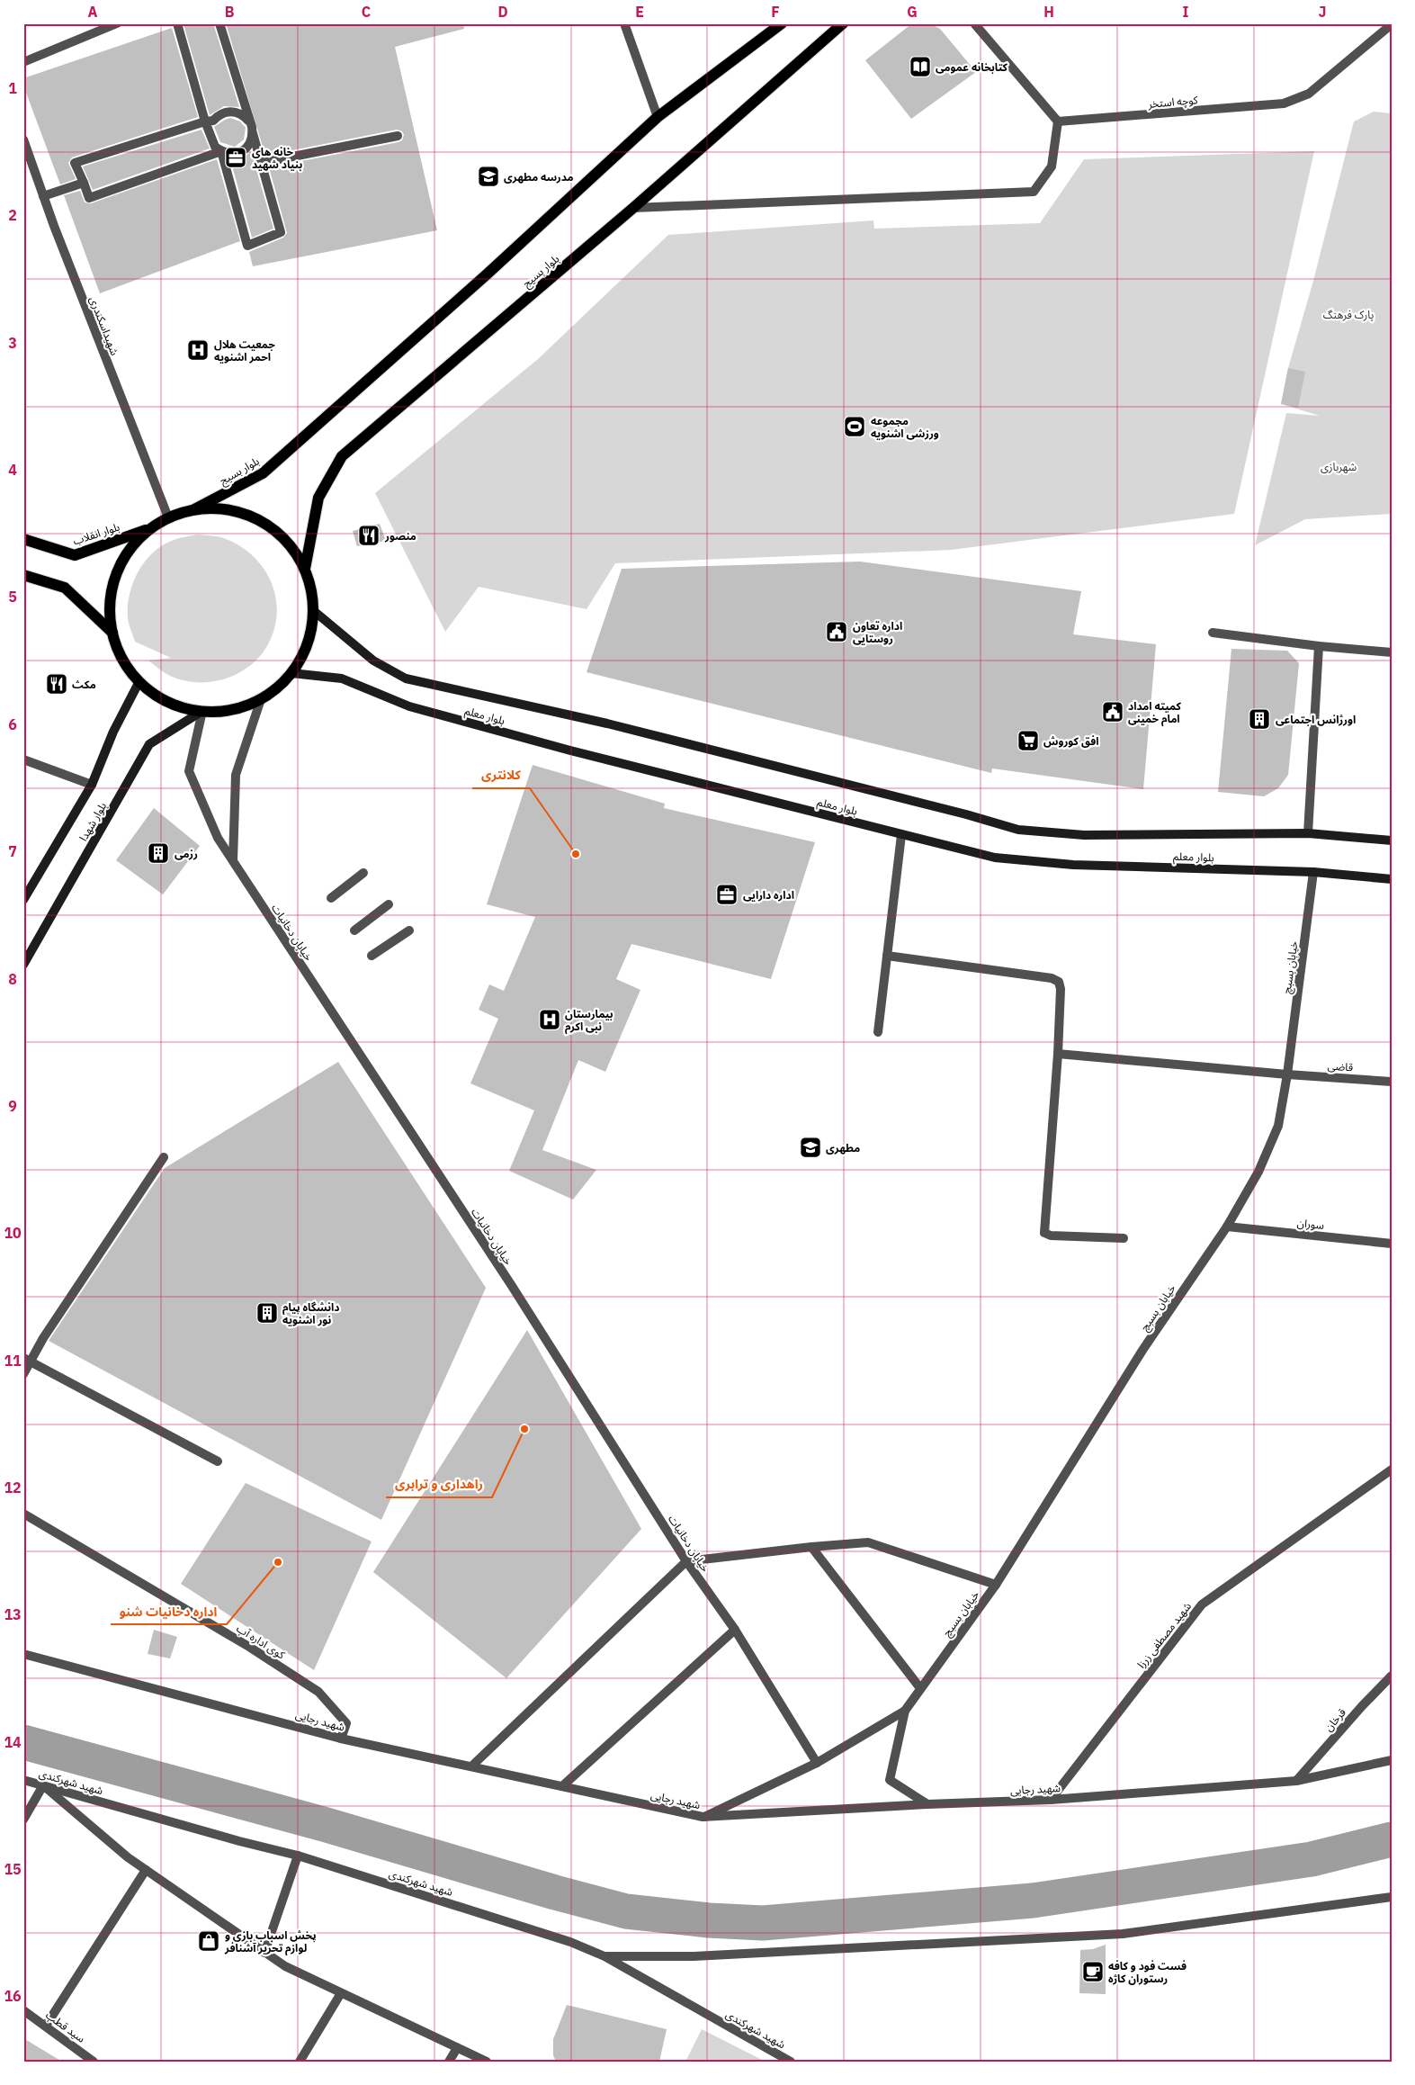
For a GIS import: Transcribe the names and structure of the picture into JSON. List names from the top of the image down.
{
  "streets": {
    "main road": [
      "بلوار بسیج",
      "بلوار انقلاب",
      "بلوار معلم",
      "بلوار شهدا"
    ],
    "street": [
      "کوچه استخر",
      "شهیداسکندری",
      "خیابان دخانیات",
      "خیابان بسبچ",
      "قاضی",
      "سوران",
      "شهید مصطفی زرزا",
      "کوی اداره آب",
      "قرخان",
      "شهید رجایی",
      "شهید شهرکندی",
      "سید قطب"
    ]
  },
  "crossings": [
    ["بلوار معلم", "خیابان بسبچ"],
    ["بلوار شهدا", "خیابان دخانیات"],
    ["خیابان بسبچ", "قاضی"],
    ["خیابان بسبچ", "سوران"],
    ["شهید مصطفی زرزا", "شهید رجایی"],
    ["کوی اداره آب", "شهید رجایی"],
    ["قرخان", "شهید رجایی"]
  ],
  "parks": ["پارک فرهنگ", "شهربازی"],
  "places": {
    "library": ["کتابخانه عمومی"],
    "office": ["خانه های بنیاد شهید", "اداره دارایی"],
    "school or university": ["مدرسه مطهری", "مطهری"],
    "hospital": ["جمعیت هلال احمر اشنویه", "بیمارستان نبی اکرم"],
    "sports": ["مجموعه ورزشی اشنویه"],
    "restaurant": ["منصور", "مکث"],
    "public building": ["اداره تعاون روستایی", "کمیته امداد امام خمینی"],
    "building": ["اورژانس اجتماعی", "رزمی", "دانشگاه پیام نور اشنویه"],
    "supermarket": ["افق کوروش"],
    "other": ["کلانتری", "راهداری و ترابری", "اداره دخانیات شنو"],
    "shop": ["پخش اسباب بازی و لوازم تحریر آشنافر"],
    "cafe": ["فست فود و کافه رستوران کاژه"]
  },
  "grid": {
    "columns": [
      "A",
      "B",
      "C",
      "D",
      "E",
      "F",
      "G",
      "H",
      "I",
      "J"
    ],
    "rows": [
      "1",
      "2",
      "3",
      "4",
      "5",
      "6",
      "7",
      "8",
      "9",
      "10",
      "11",
      "12",
      "13",
      "14",
      "15",
      "16"
    ]
  }
}
